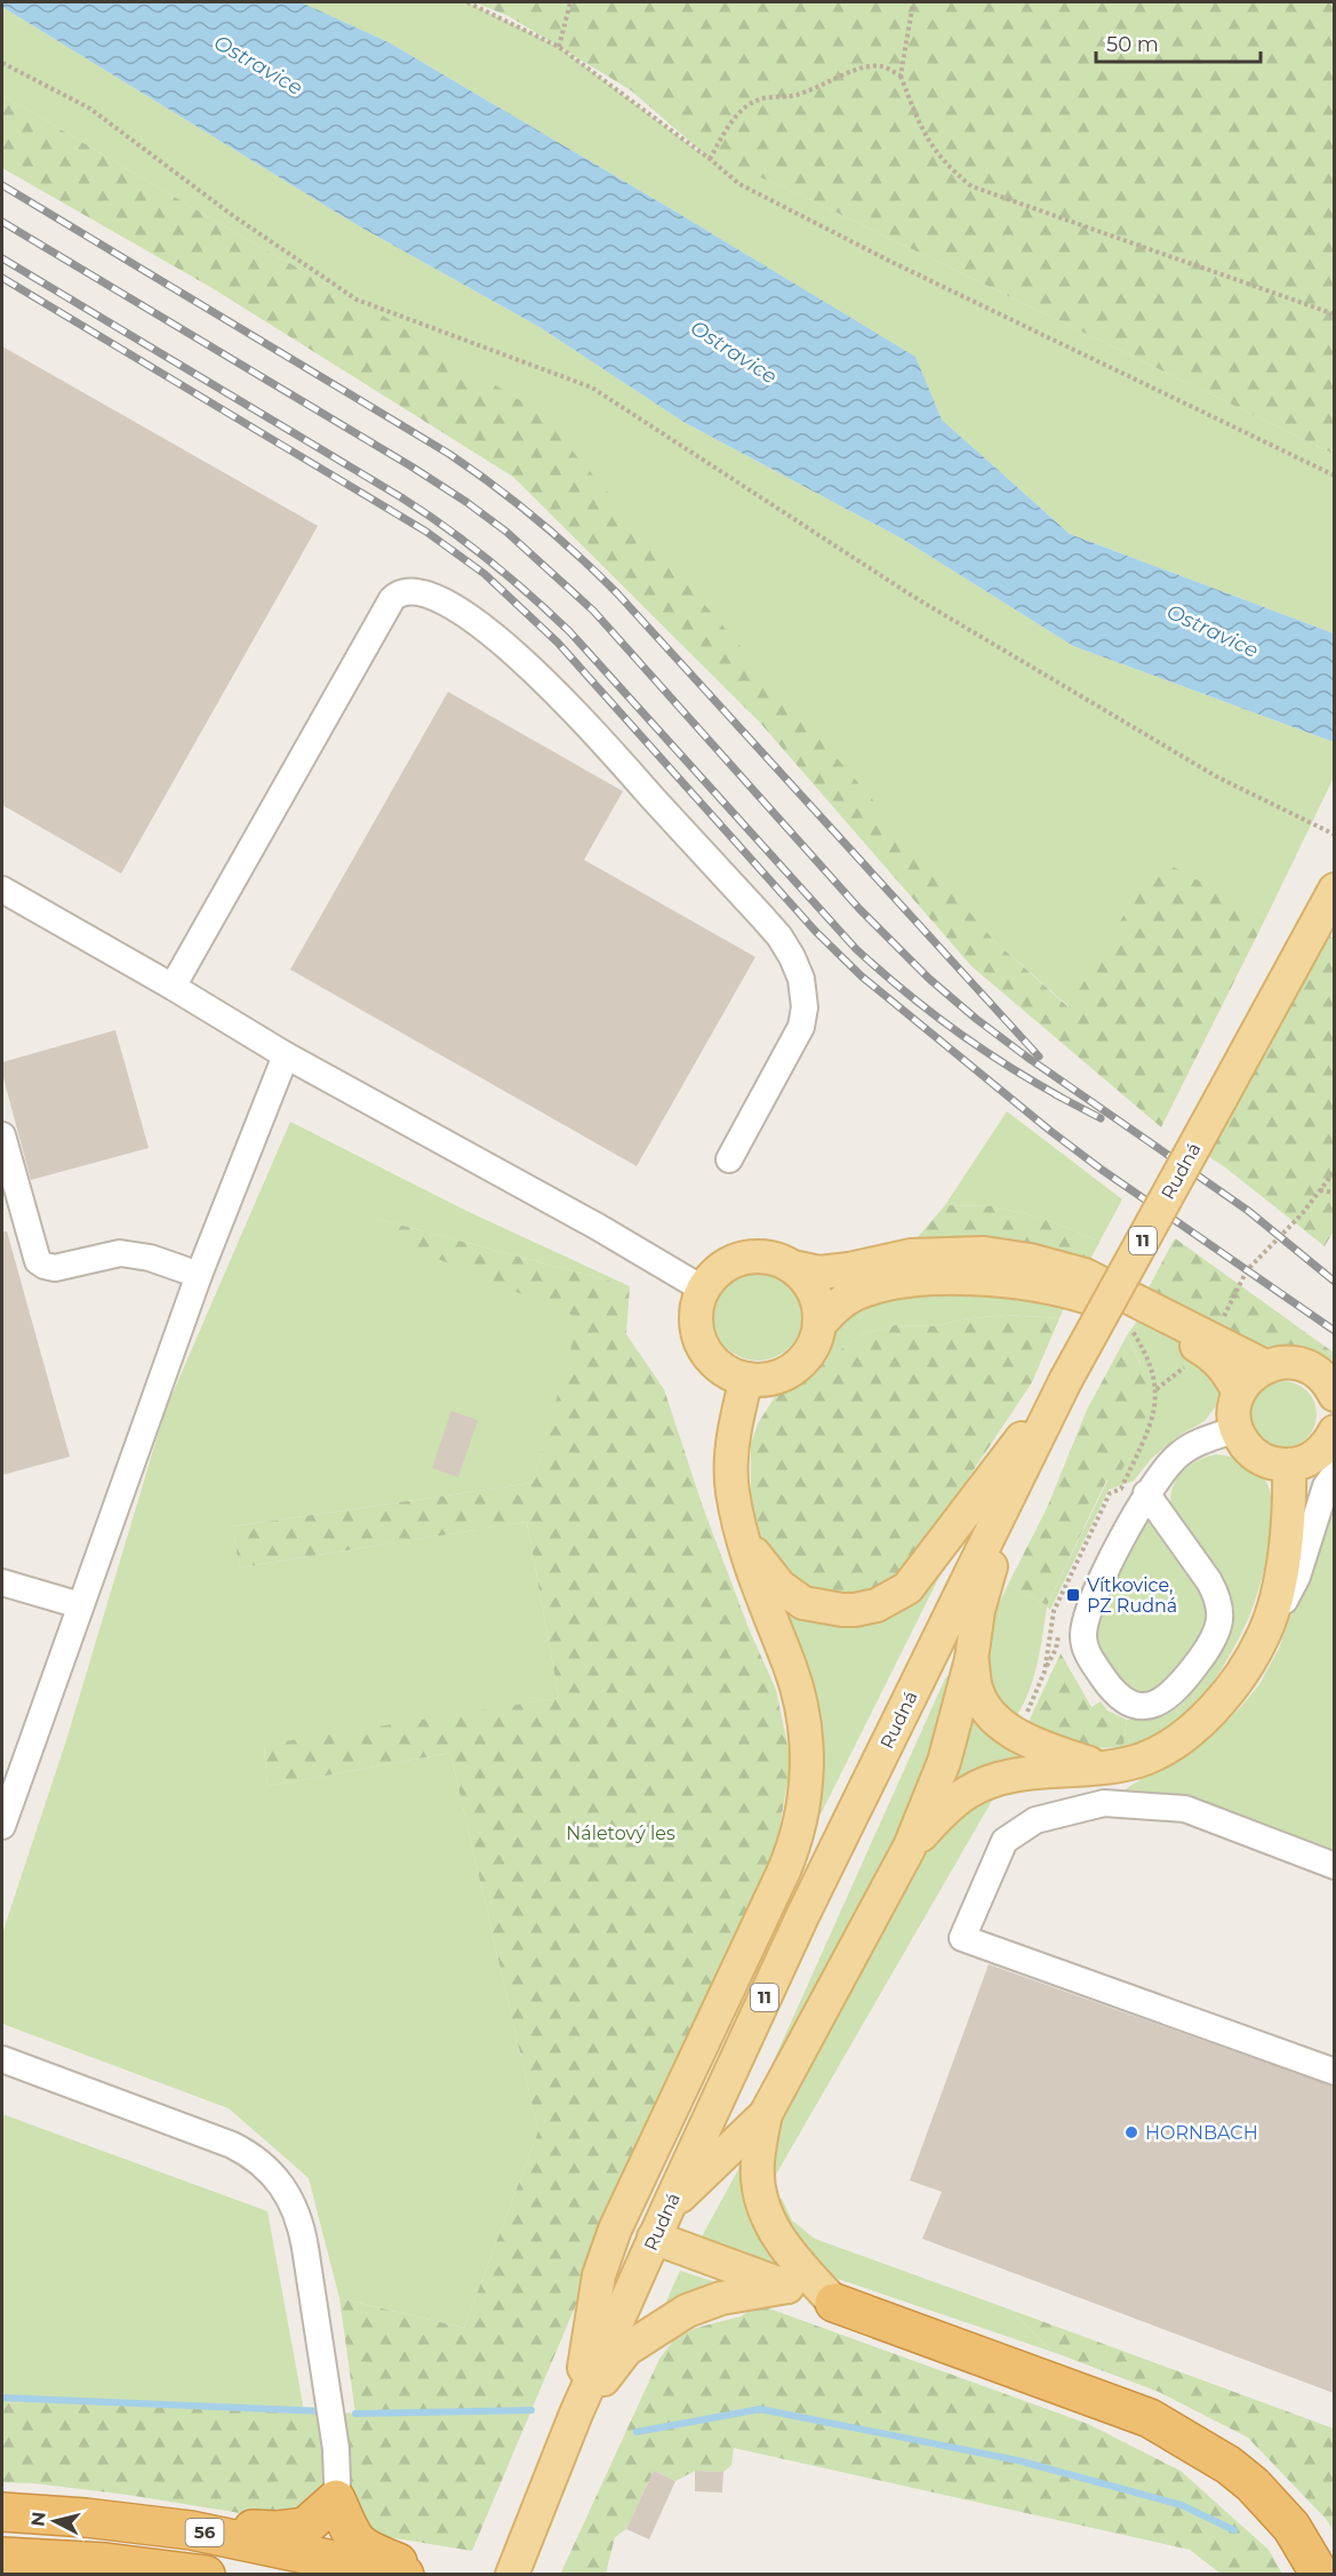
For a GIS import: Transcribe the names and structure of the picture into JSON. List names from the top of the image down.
{
  "streets": {
    "highway": ["56"],
    "main road": ["Rudná", "11"]
  },
  "water": ["Ostravice"],
  "parks": ["Náletový les"],
  "places": {
    "transit": ["Vítkovice, PZ Rudná"],
    "other": ["HORNBACH"]
  },
  "scale_bar": "50 m",
  "north": "left"
}
